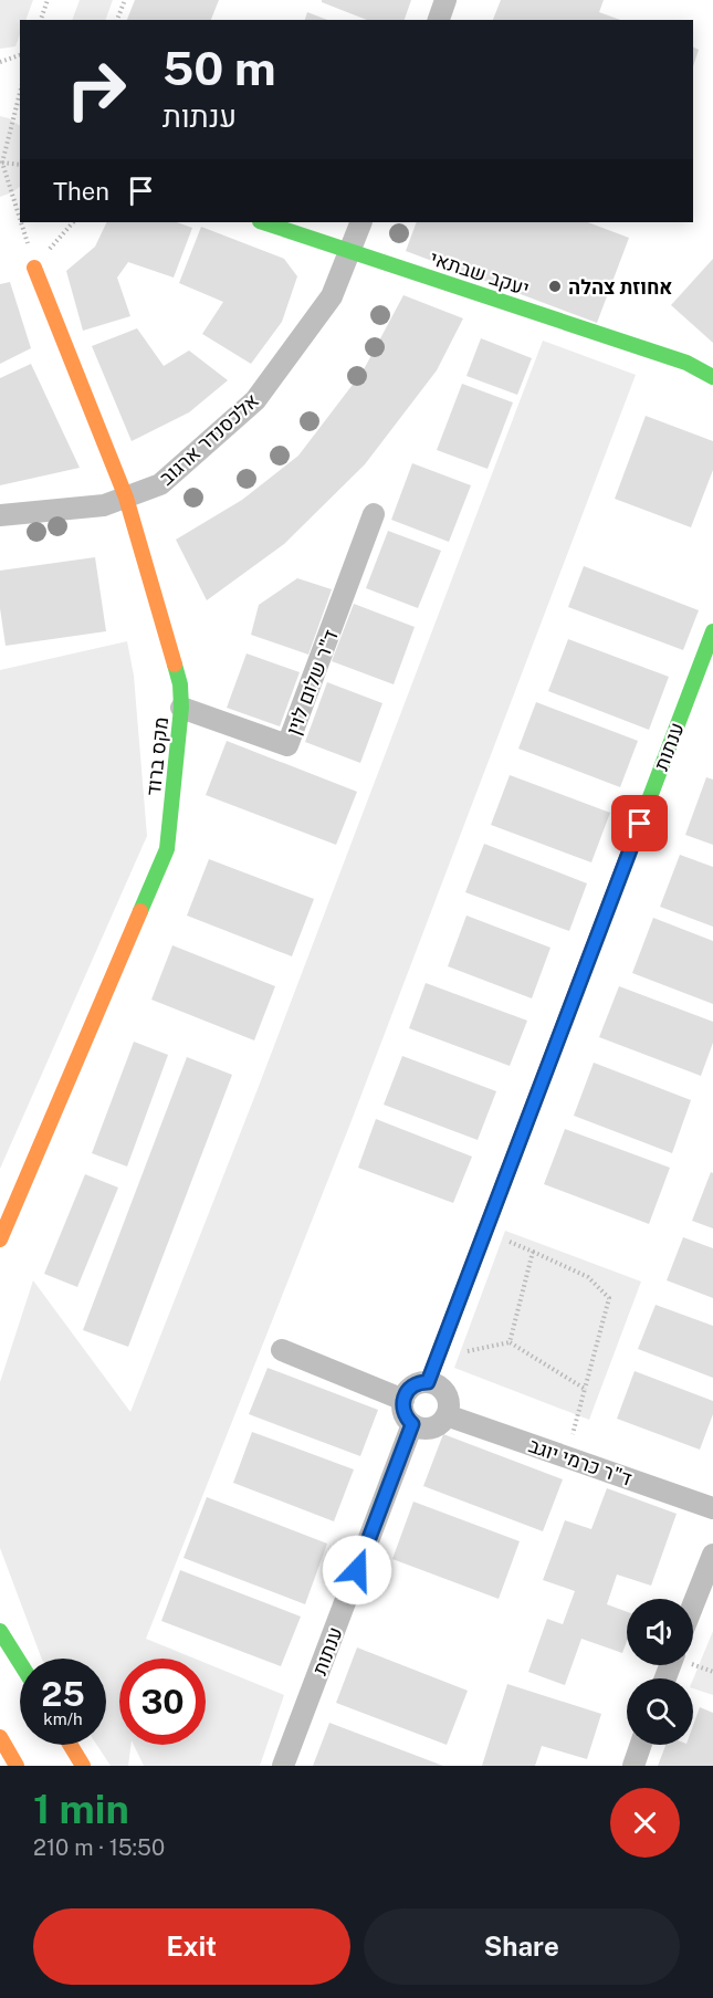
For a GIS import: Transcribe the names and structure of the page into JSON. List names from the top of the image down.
{
  "streets": {
    "street": [
      "יעקב שבתאי",
      "אלכסנדר ארגוב",
      "ד\"ר שלום לוין",
      "ענתות",
      "מקס ברוד",
      "ד\"ר כרמי יוגב"
    ]
  },
  "crossings": [
    ["יעקב שבתאי", "אלכסנדר ארגוב"],
    ["אלכסנדר ארגוב", "מקס ברוד"],
    ["ד\"ר שלום לוין", "מקס ברוד"],
    ["ענתות", "ד\"ר כרמי יוגב"]
  ],
  "places": ["אחוזת צהלה"],
  "page": {
    "turn": ["50 m", "ענתות"],
    "then": "Then",
    "speed": "25 km/h",
    "limit": "30",
    "heading": ["1 min", "210 m · 15:50"],
    "buttons": ["Exit", "Share"]
  }
}
